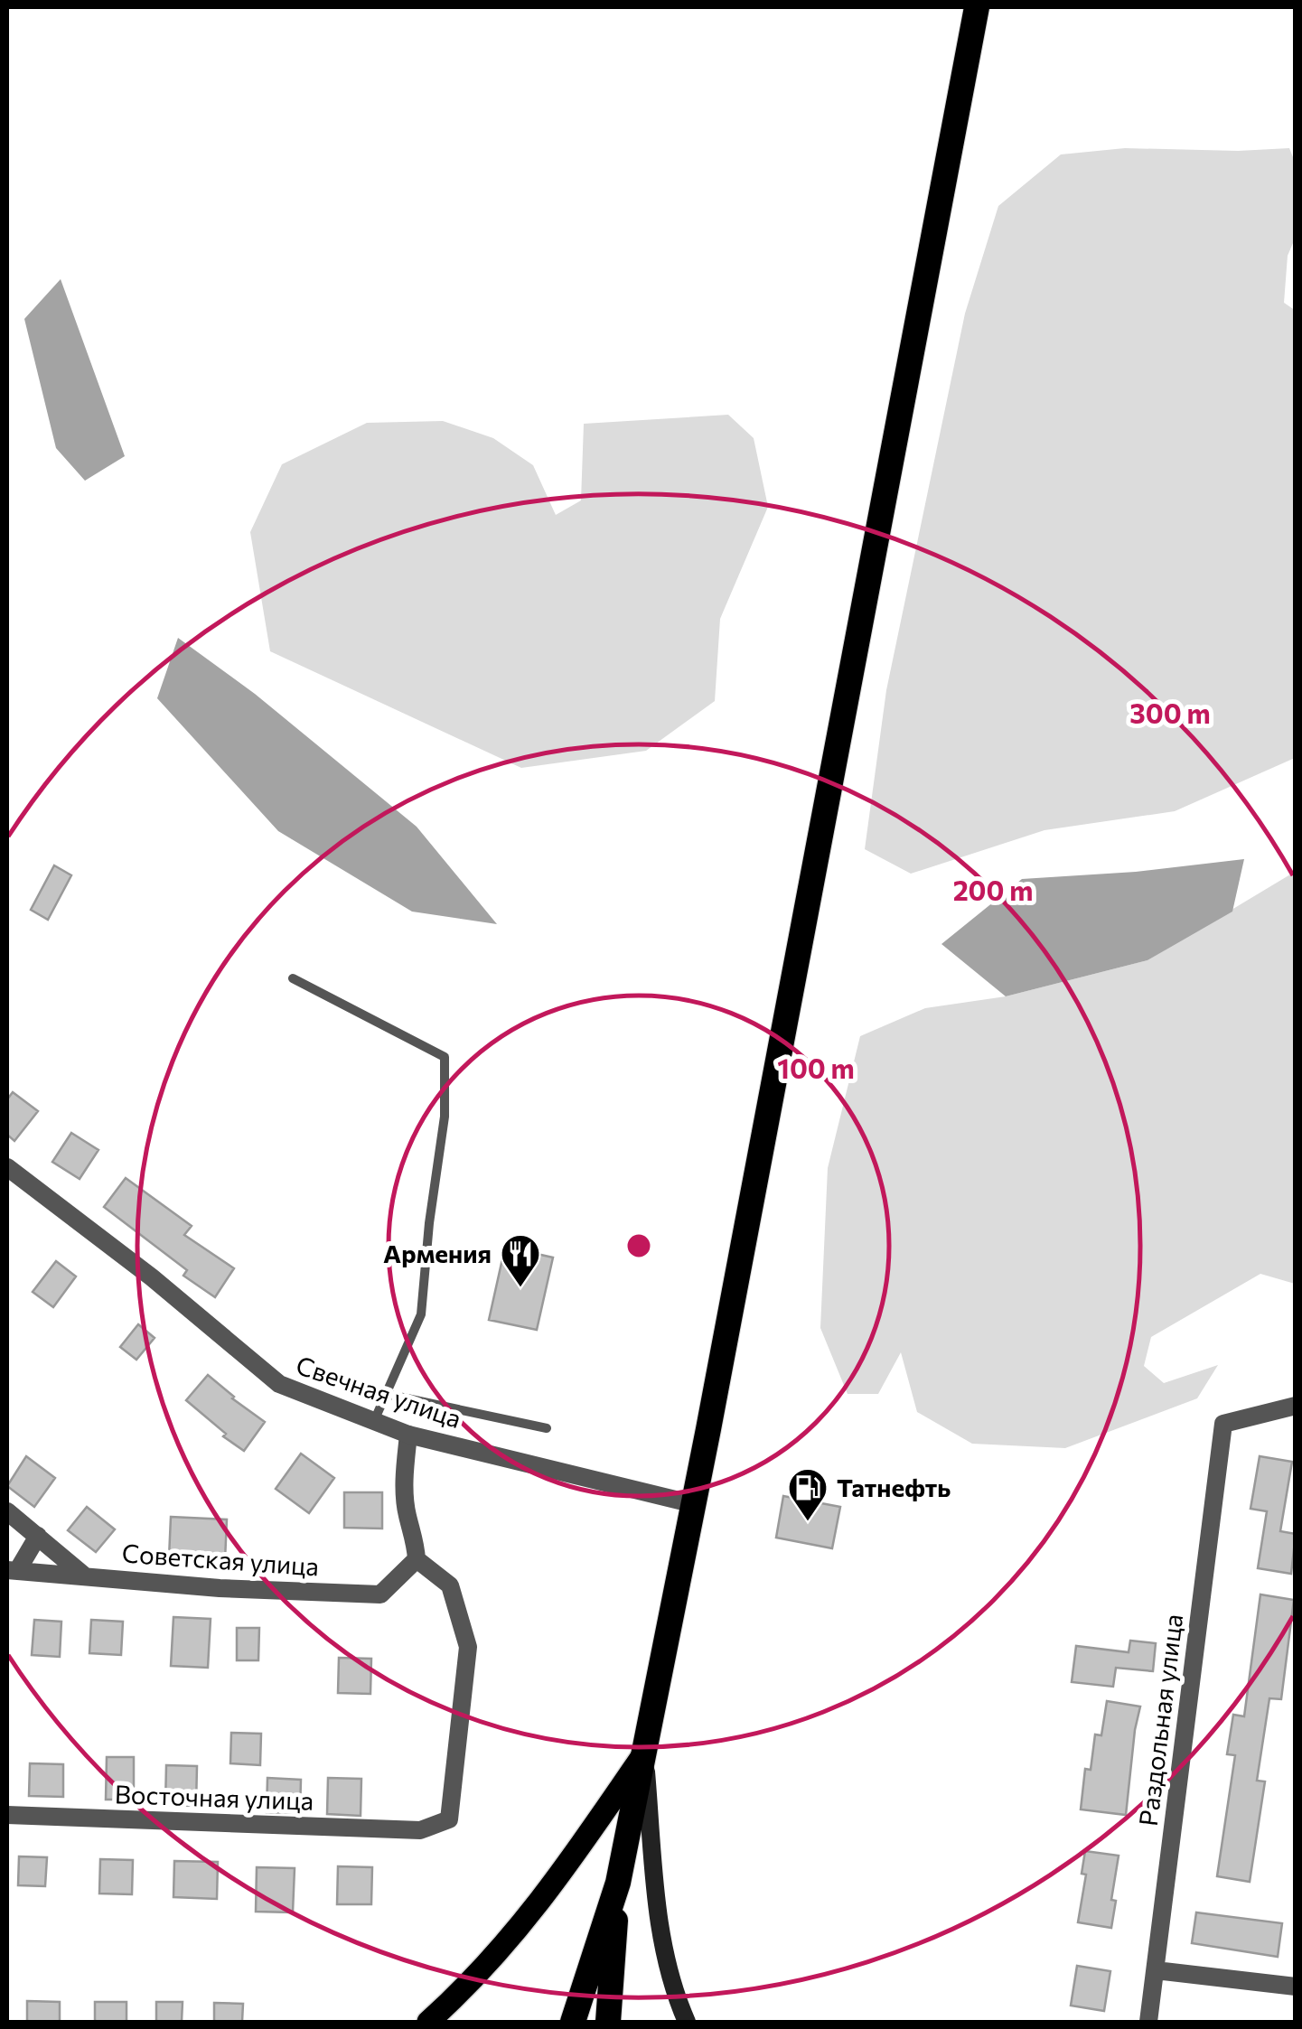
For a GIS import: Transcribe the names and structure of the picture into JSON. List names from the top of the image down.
{
  "streets": {
    "street": [
      "Свечная улица",
      "Советская улица",
      "Раздольная улица",
      "Восточная улица"
    ]
  },
  "crossings": [
    ["Советская улица", "Восточная улица"]
  ],
  "places": {
    "restaurant": ["Армения"],
    "fuel station": ["Татнефть"]
  },
  "rings": ["300 m", "200 m", "100 m"]
}
